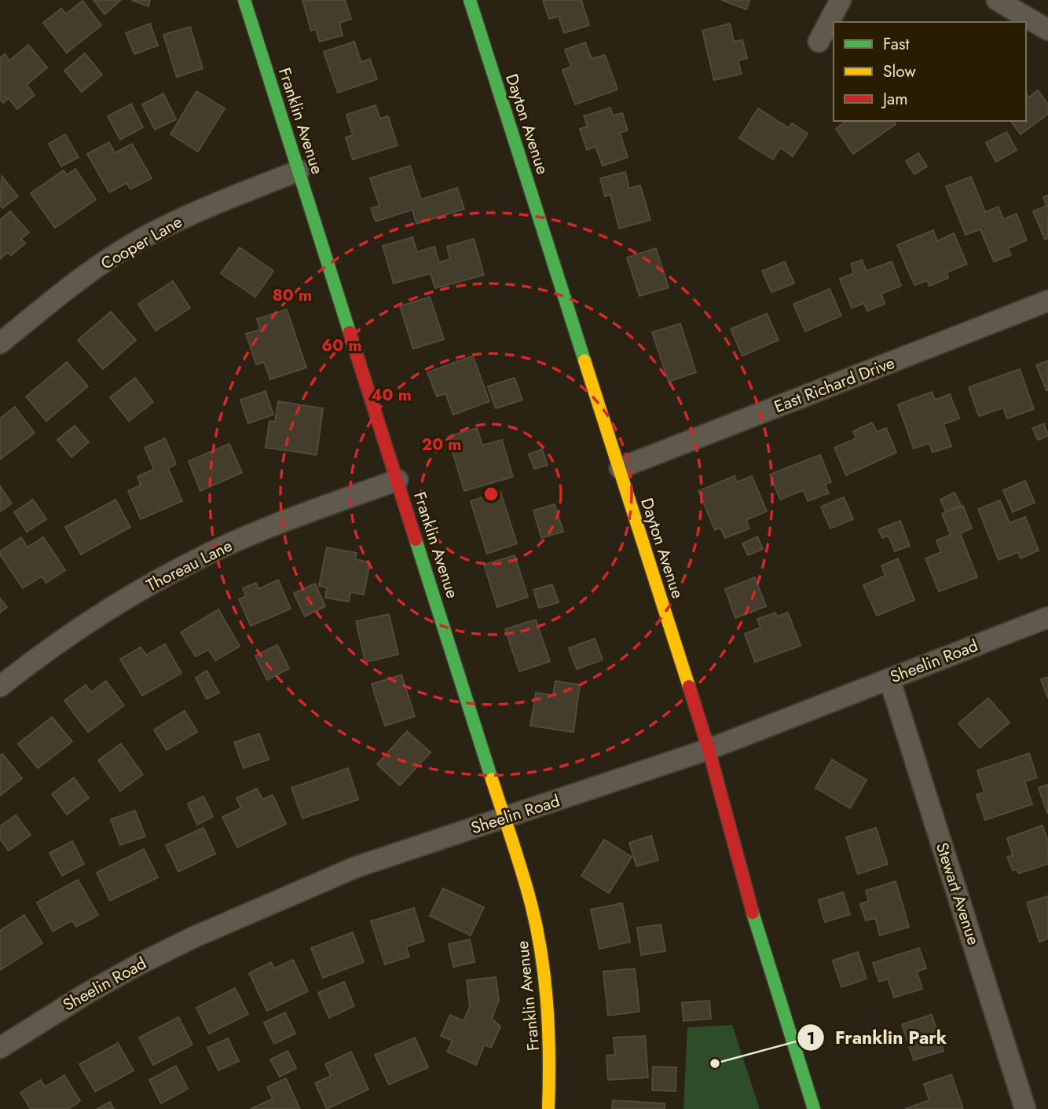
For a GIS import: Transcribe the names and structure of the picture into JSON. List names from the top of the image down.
{
  "streets": {
    "main road": ["Franklin Avenue", "Dayton Avenue"],
    "street": [
      "Cooper Lane",
      "East Richard Drive",
      "Thoreau Lane",
      "Sheelin Road",
      "Stewart Avenue"
    ]
  },
  "crossings": [
    ["Franklin Avenue", "Cooper Lane"],
    ["Franklin Avenue", "Thoreau Lane"],
    ["Franklin Avenue", "Sheelin Road"],
    ["Dayton Avenue", "East Richard Drive"],
    ["Dayton Avenue", "Sheelin Road"],
    ["Sheelin Road", "Stewart Avenue"]
  ],
  "places": ["Franklin Park"],
  "legend": ["Fast", "Slow", "Jam"],
  "rings": [
    "80 m",
    "60 m",
    "40 m",
    "20 m"
  ]
}
